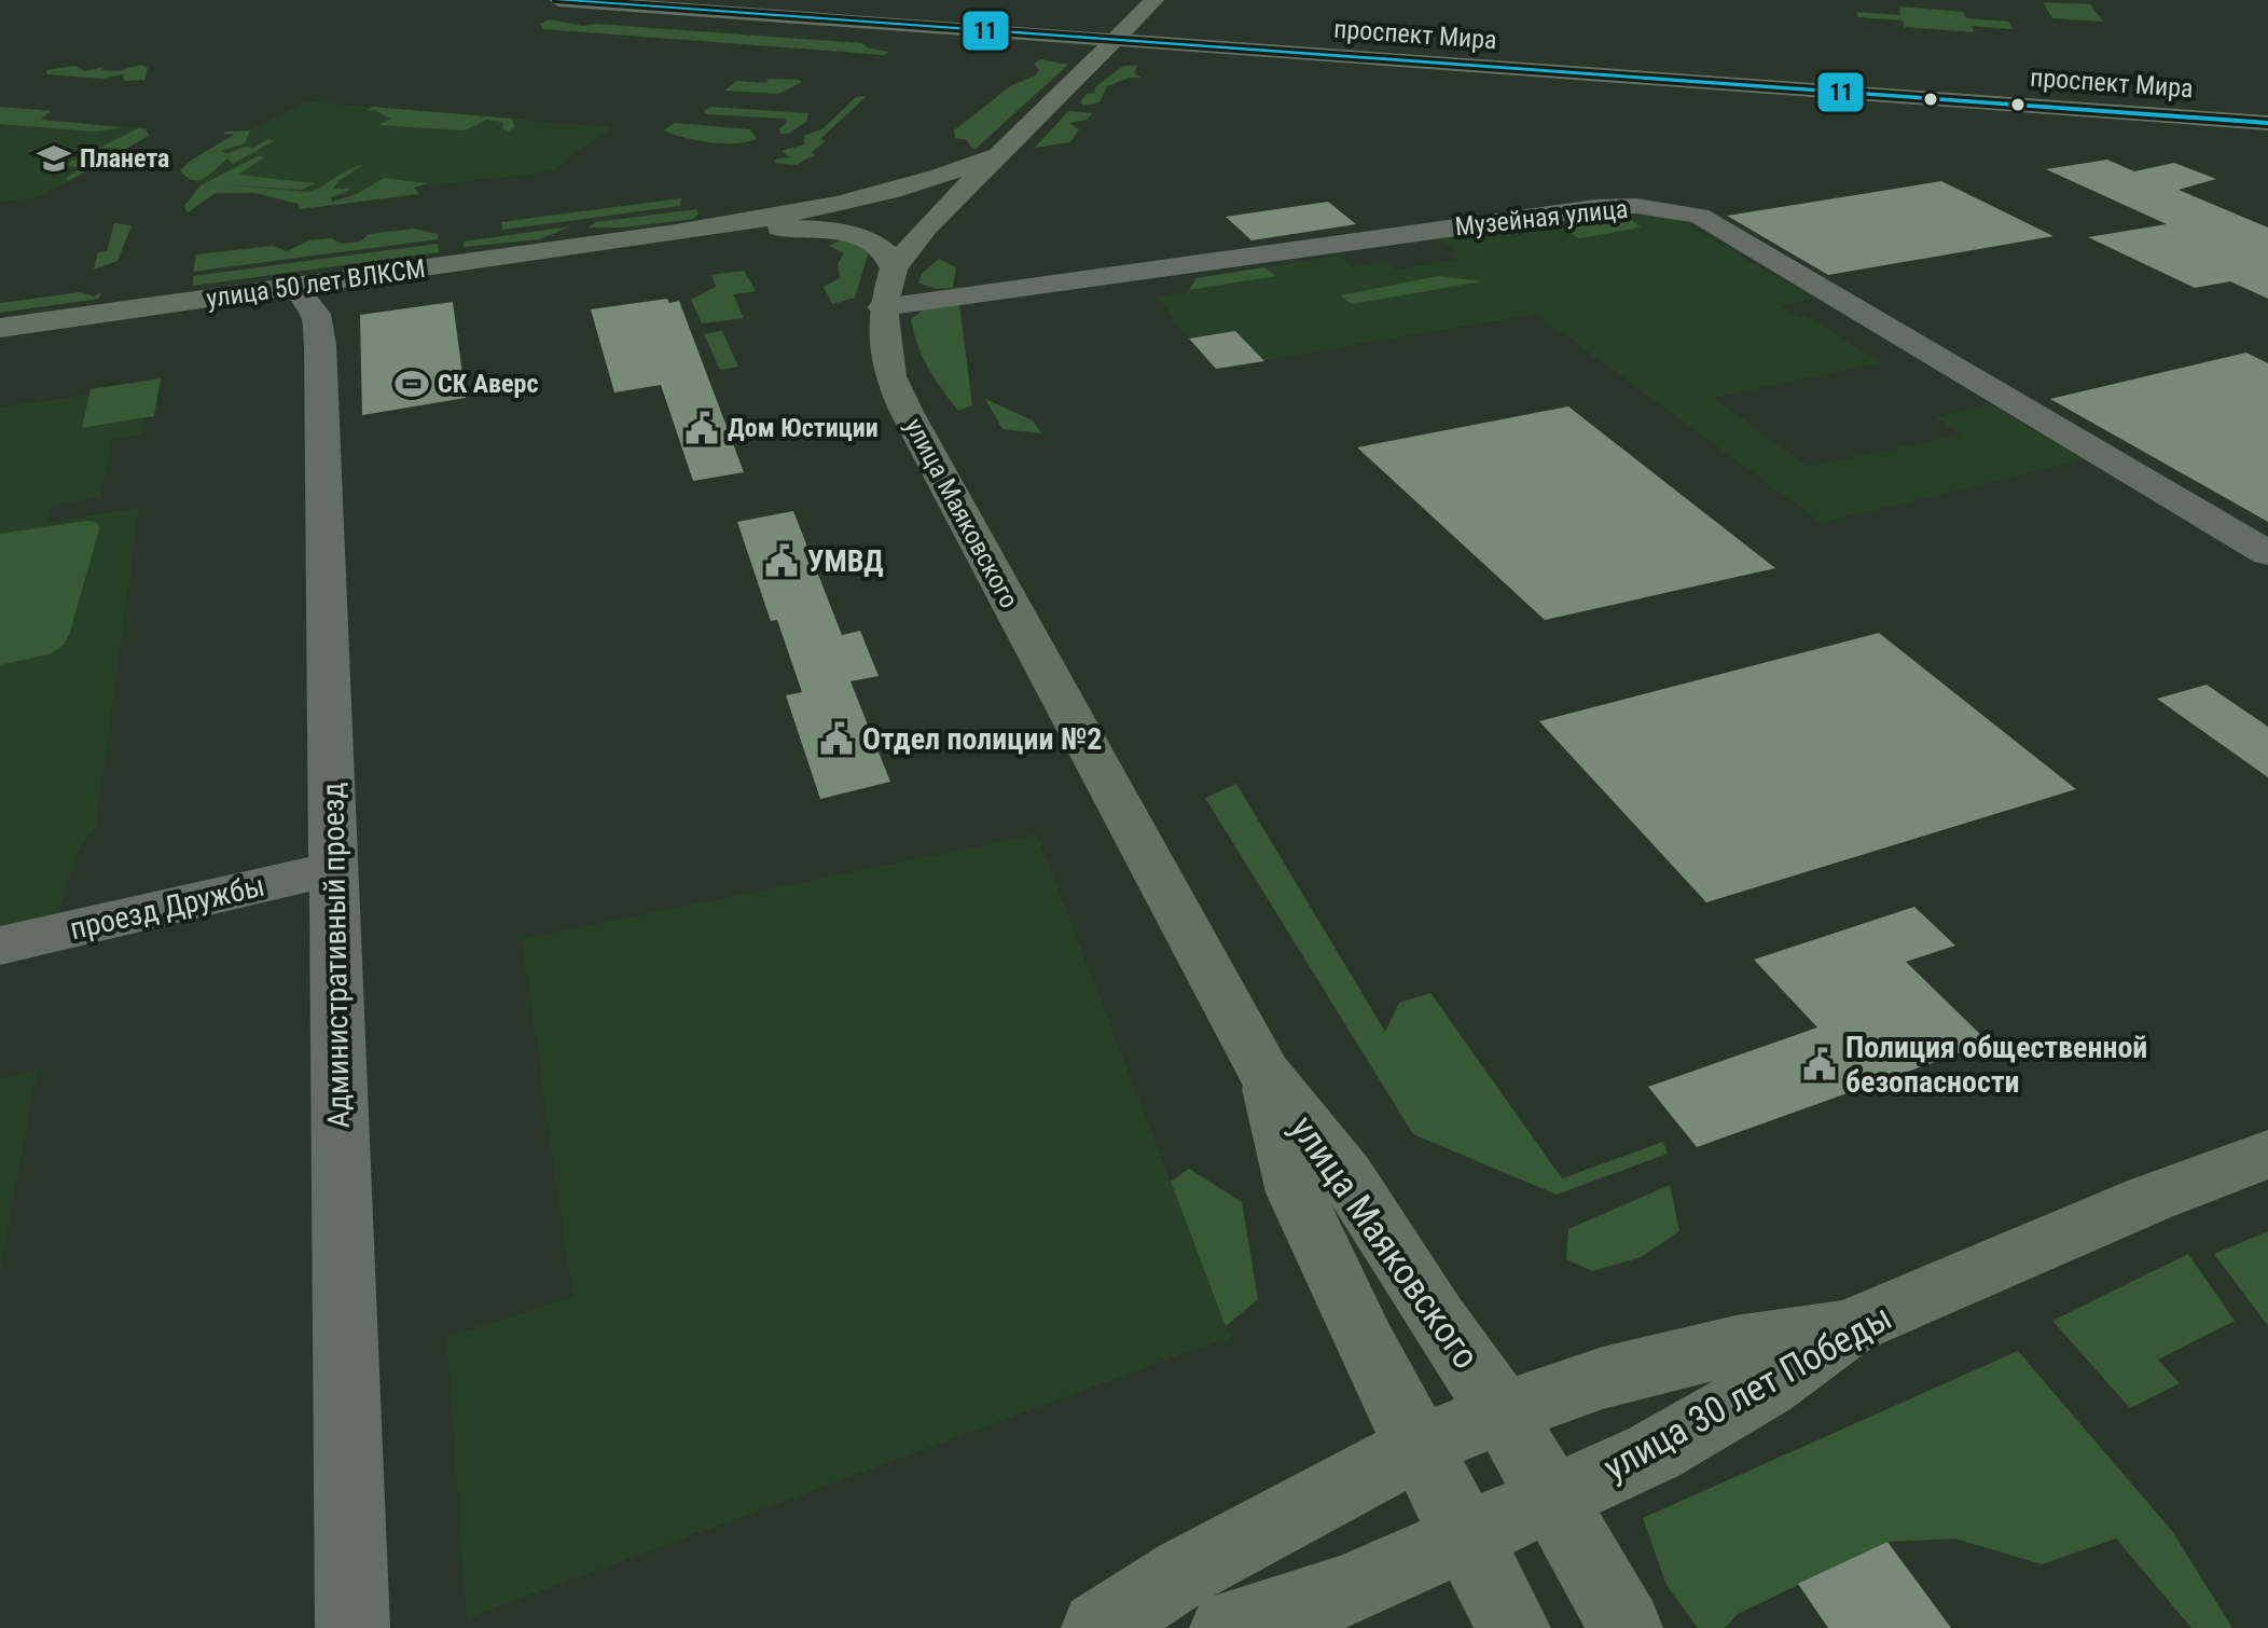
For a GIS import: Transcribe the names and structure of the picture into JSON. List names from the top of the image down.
{
  "streets": {
    "main road": [
      "проспект Мира",
      "улица 50 лет ВЛКСМ",
      "улица Маяковского",
      "улица 30 лет Победы"
    ],
    "street": ["Музейная улица", "проезд Дружбы", "Административный проезд"]
  },
  "crossings": [
    ["Музейная улица", "улица 50 лет ВЛКСМ"],
    ["Музейная улица", "улица Маяковского"],
    ["улица 50 лет ВЛКСМ", "улица Маяковского"],
    ["улица 50 лет ВЛКСМ", "Административный проезд"],
    ["улица Маяковского", "улица 30 лет Победы"],
    ["проезд Дружбы", "Административный проезд"]
  ],
  "places": {
    "school or university": ["Планета"],
    "sports": ["СК Аверс"],
    "public building": [
      "Дом Юстиции",
      "УМВД",
      "Отдел полиции №2",
      "Полиция общественной безопасности"
    ]
  },
  "lines": ["transit line 11"]
}
